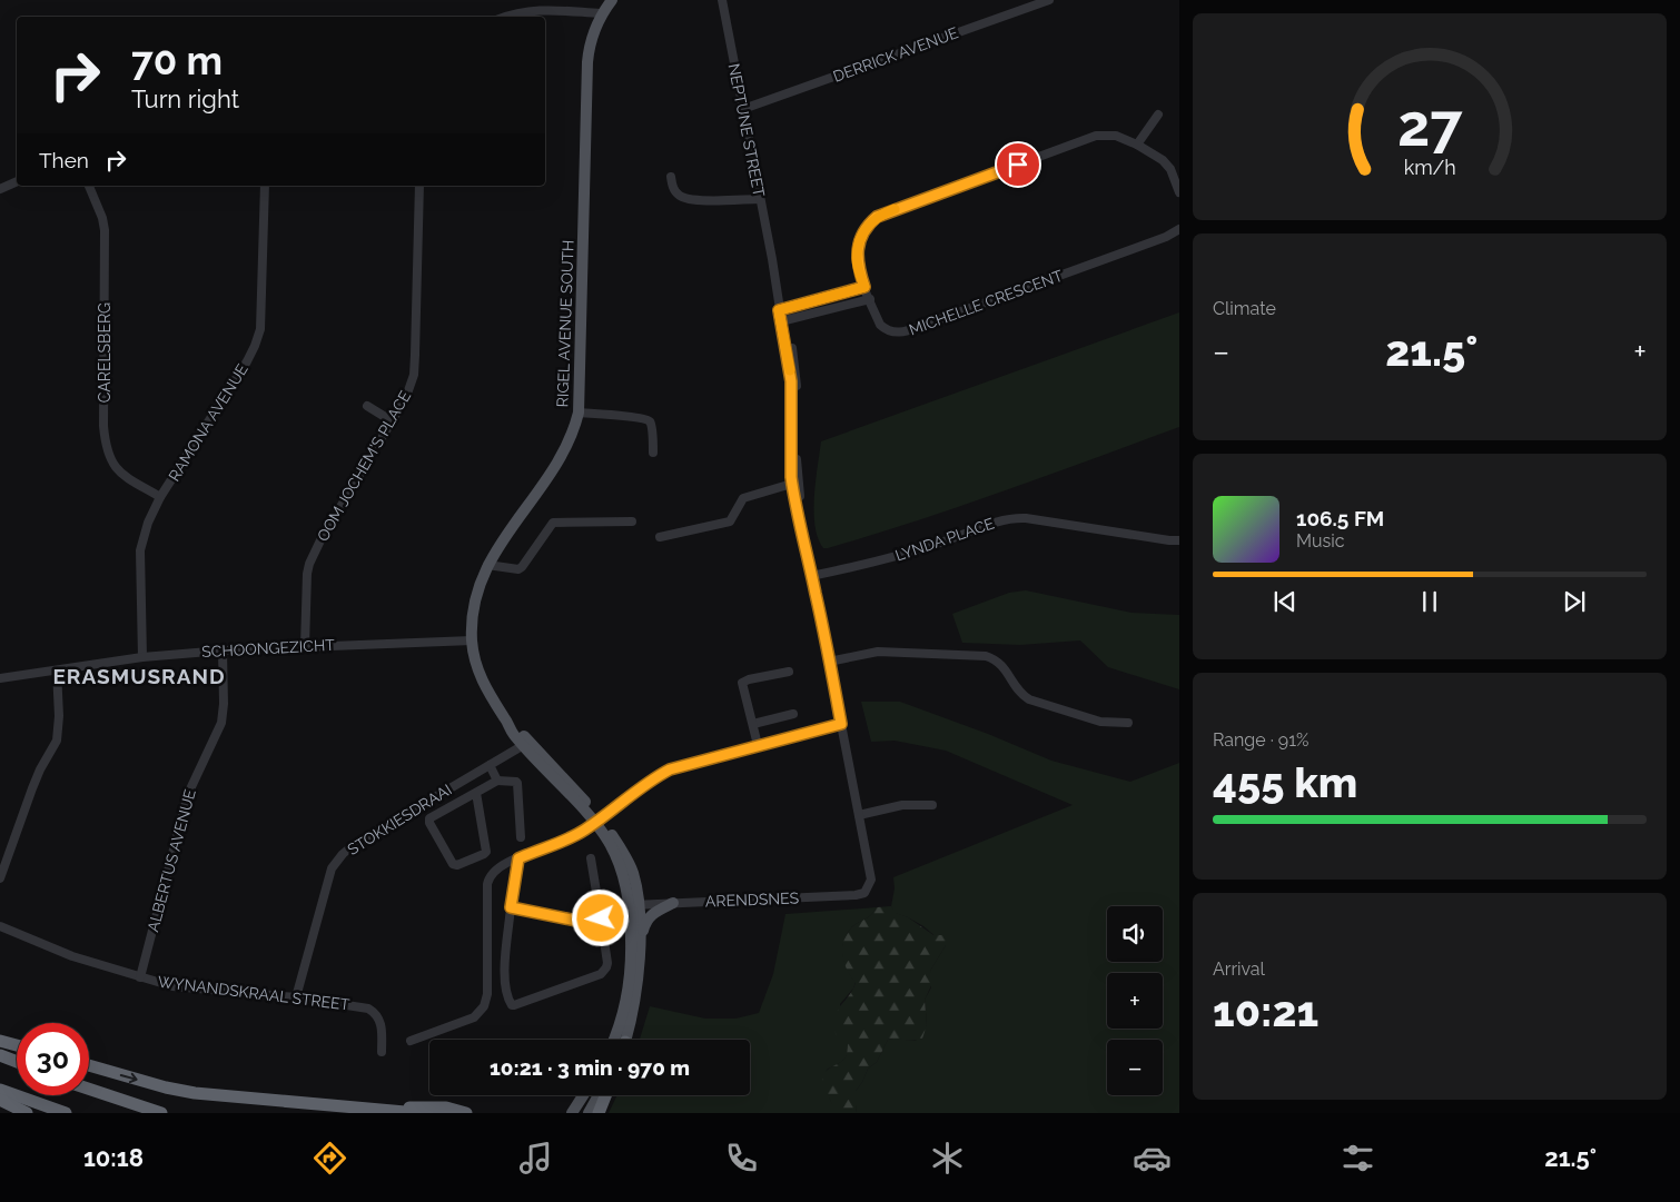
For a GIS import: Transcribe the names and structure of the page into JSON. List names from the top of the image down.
{
  "streets": {
    "main road": ["RIGEL AVENUE SOUTH"],
    "street": [
      "DERRICK AVENUE",
      "NEPTUNE STREET",
      "MICHELLE CRESCENT",
      "CARELSBERG",
      "RAMONA AVENUE",
      "OOM JOCHEM'S PLACE",
      "LYNDA PLACE",
      "SCHOONGEZICHT",
      "STOKKIESDRAAI",
      "ALBERTUS AVENUE",
      "ARENDSNES",
      "WYNANDSKRAAL STREET"
    ]
  },
  "crossings": [
    ["DERRICK AVENUE", "NEPTUNE STREET"],
    ["NEPTUNE STREET", "LYNDA PLACE"],
    ["NEPTUNE STREET", "ARENDSNES"],
    ["RIGEL AVENUE SOUTH", "SCHOONGEZICHT"],
    ["RIGEL AVENUE SOUTH", "STOKKIESDRAAI"],
    ["RIGEL AVENUE SOUTH", "ARENDSNES"],
    ["CARELSBERG", "RAMONA AVENUE"],
    ["RAMONA AVENUE", "SCHOONGEZICHT"],
    ["OOM JOCHEM'S PLACE", "SCHOONGEZICHT"],
    ["SCHOONGEZICHT", "ALBERTUS AVENUE"],
    ["STOKKIESDRAAI", "WYNANDSKRAAL STREET"],
    ["ALBERTUS AVENUE", "WYNANDSKRAAL STREET"]
  ],
  "districts": ["ERASMUSRAND"],
  "page": {
    "turn": ["70 m", "Turn right"],
    "then": "Then",
    "tile": [
      "Climate",
      ["Range · 91%", "455 km"],
      ["Arrival", "10:21"]
    ],
    "heat": ["−", "21.5°", "+"],
    "song": ["106.5 FM", "Music"],
    "map_buttons": ["+", "−"],
    "limit": "30",
    "trip": "10:21 · 3 min · 970 m",
    "tabs": ["10:18", "21.5°"],
    "gauge": ["27", "km/h"]
  }
}
